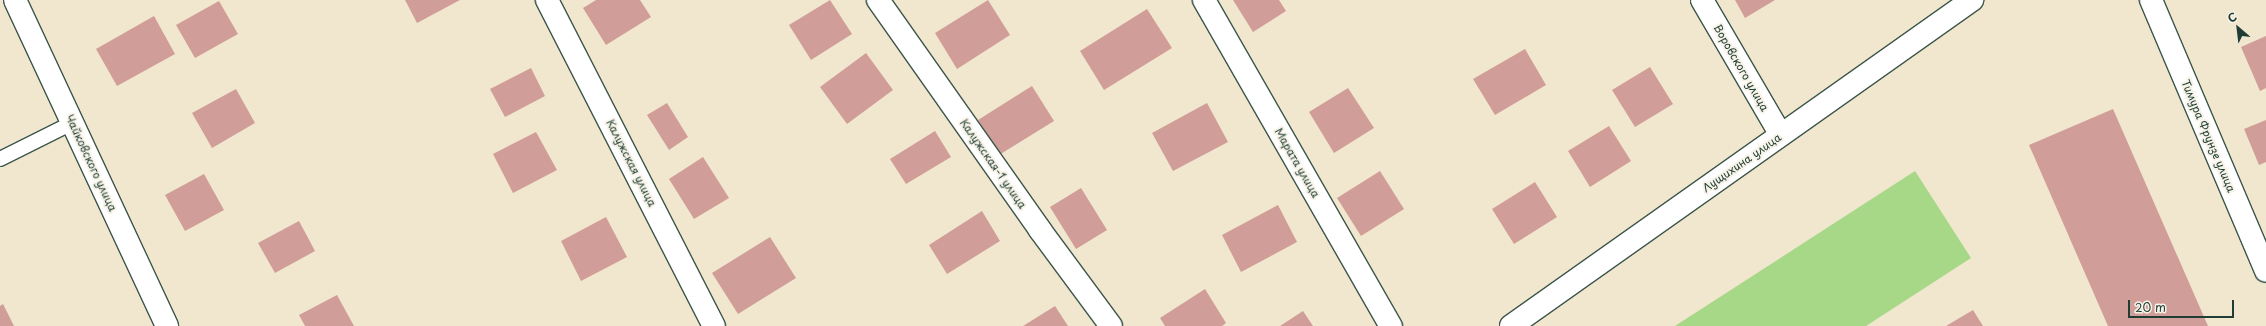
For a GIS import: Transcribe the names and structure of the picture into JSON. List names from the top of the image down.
{
  "streets": {
    "street": [
      "Воровского улица",
      "Тимура Фрунзе улица",
      "Чайковского улица",
      "Калужская улица",
      "Марата улица",
      "Лущихина улица",
      "Калужская-1 улица"
    ]
  },
  "crossings": [
    ["Воровского улица", "Лущихина улица"]
  ],
  "scale_bar": "20 m",
  "north": "top left"
}
